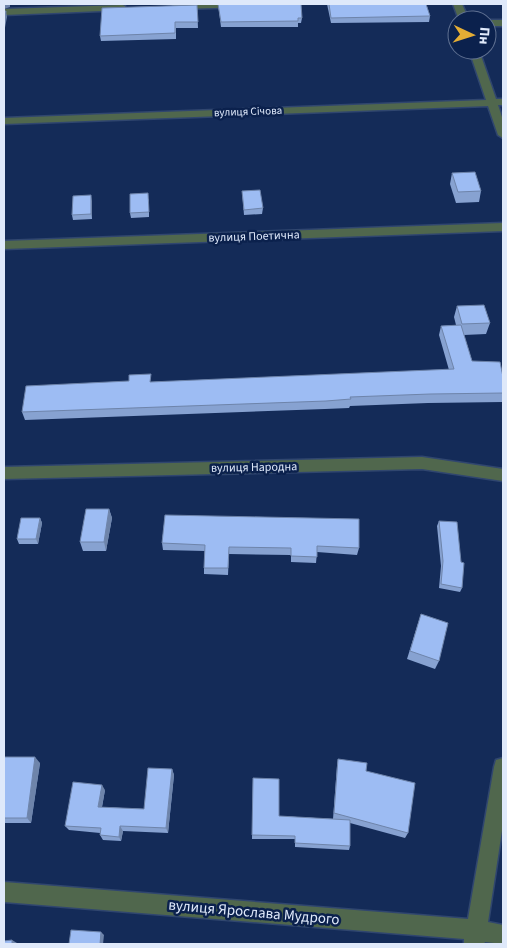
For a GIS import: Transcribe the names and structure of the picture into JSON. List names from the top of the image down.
{
  "streets": {
    "street": [
      "вулиця Січова",
      "вулиця Поетична",
      "вулиця Народна",
      "вулиця Ярослава Мудрого"
    ]
  },
  "north": "right"
}
